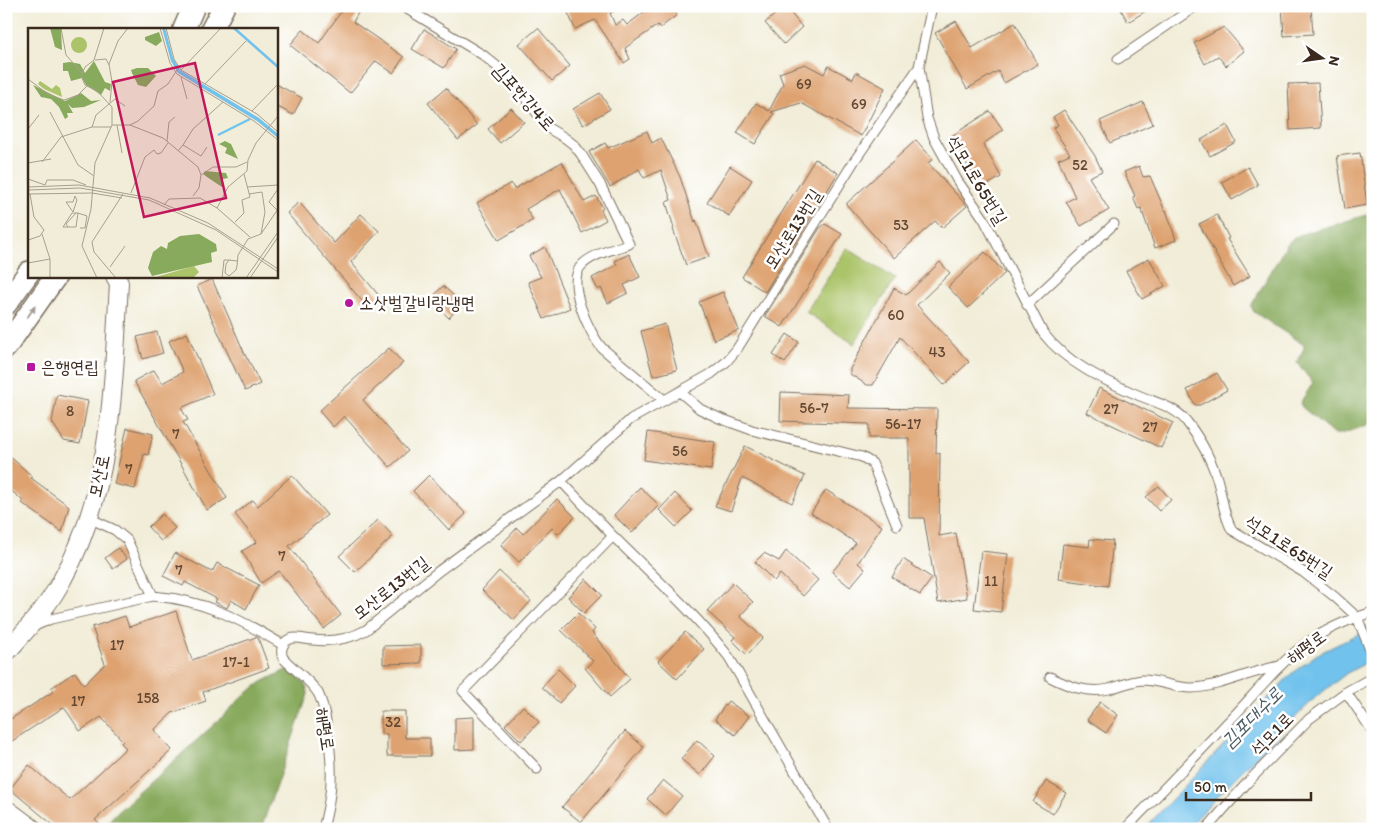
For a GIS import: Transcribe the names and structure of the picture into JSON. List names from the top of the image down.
{
  "streets": {
    "street": ["모산로"],
    "lane": [
      "김포한강4로",
      "석모1로65번길",
      "모산로13번길",
      "해평로",
      "석모1로"
    ]
  },
  "crossings": [
    ["김포한강4로", "모산로13번길"],
    ["석모1로65번길", "모산로13번길"],
    ["석모1로65번길", "해평로"],
    ["모산로13번길", "해평로"]
  ],
  "water": ["김포대수로"],
  "places": {
    "other": ["소삿벌갈비랑냉면"],
    "transit": ["은행연립"]
  },
  "house_numbers": [
    "69",
    "69",
    "52",
    "53",
    "60",
    "43",
    "56-7",
    "27",
    "8",
    "56-17",
    "27",
    "7",
    "56",
    "7",
    "7",
    "7",
    "11",
    "17",
    "17-1",
    "158",
    "17",
    "32"
  ],
  "scale_bar": "50 m",
  "north": "right"
}
